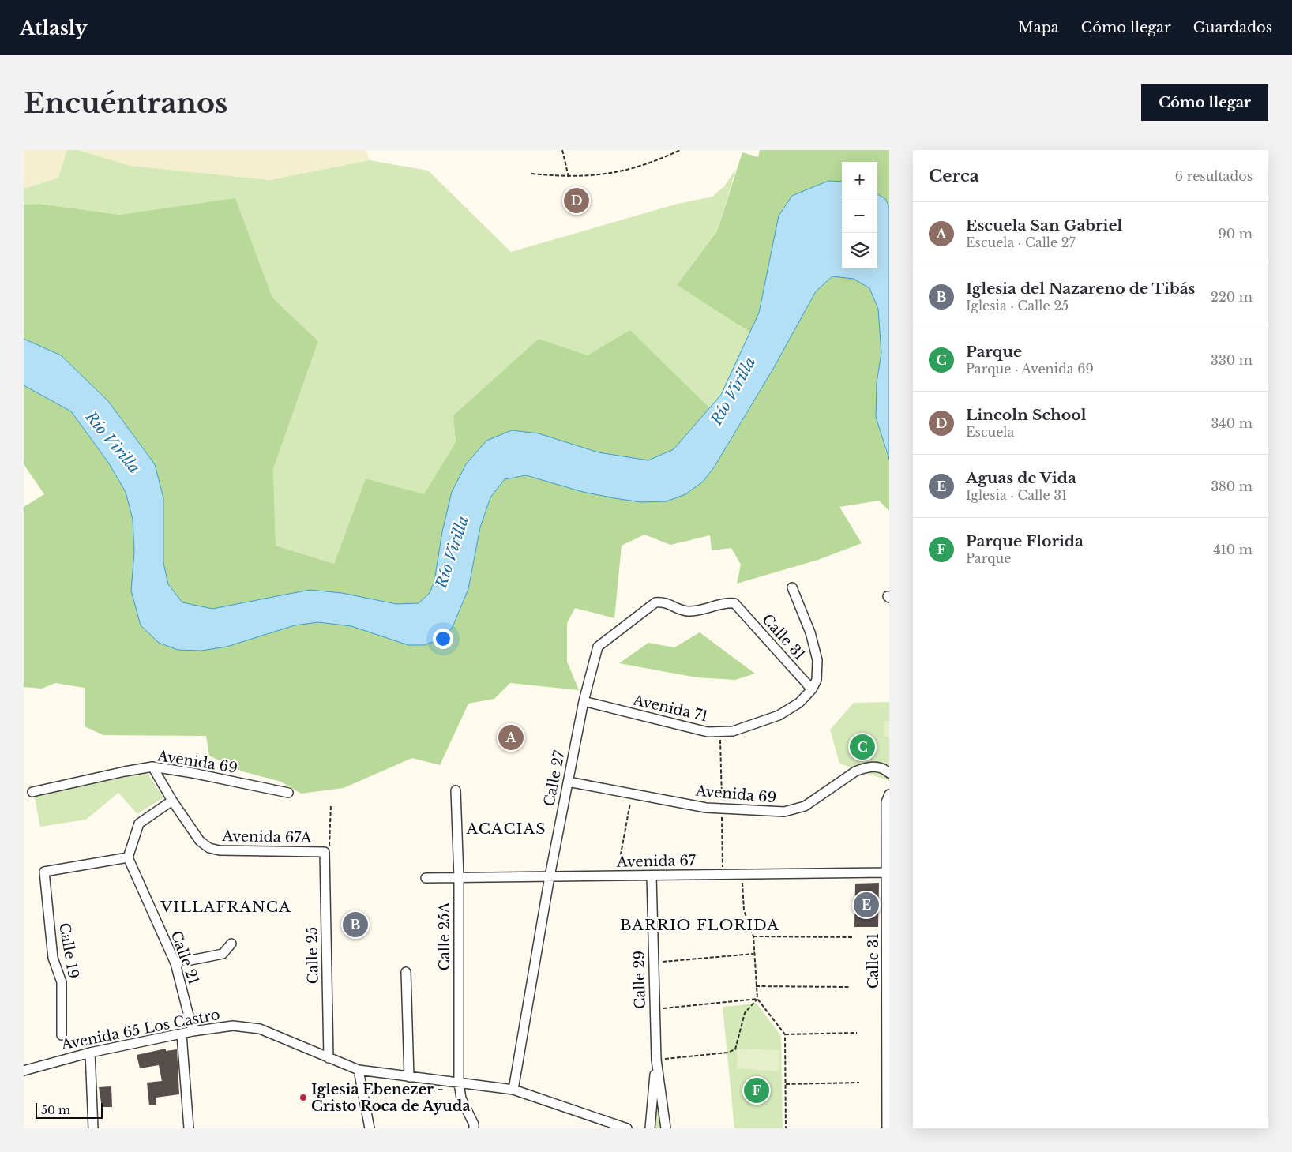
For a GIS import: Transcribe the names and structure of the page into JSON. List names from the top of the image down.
{
  "streets": {
    "street": [
      "Calle 31",
      "Avenida 71",
      "Avenida 69",
      "Calle 27",
      "Avenida 67A",
      "Avenida 67",
      "Calle 25A",
      "Calle 19",
      "Calle 25",
      "Calle 21",
      "Calle 29",
      "Avenida 65 Los Castro"
    ]
  },
  "crossings": [
    ["Calle 31", "Avenida 71"],
    ["Calle 31", "Calle 27"],
    ["Calle 31", "Avenida 67"],
    ["Avenida 71", "Calle 27"],
    ["Avenida 69", "Calle 27"],
    ["Calle 27", "Avenida 67"],
    ["Calle 27", "Avenida 65 Los Castro"],
    ["Avenida 67A", "Calle 25"],
    ["Avenida 67", "Calle 25A"],
    ["Avenida 67", "Calle 29"],
    ["Calle 25A", "Avenida 65 Los Castro"],
    ["Calle 19", "Calle 21"],
    ["Calle 25", "Avenida 65 Los Castro"],
    ["Calle 21", "Avenida 65 Los Castro"]
  ],
  "districts": ["ACACIAS", "VILLAFRANCA", "BARRIO FLORIDA"],
  "water": ["Río Virilla"],
  "places": ["Iglesia Ebenezer - Cristo Roca de Ayuda"],
  "scale_bar": "50 m",
  "page": {
    "header": "Atlasly",
    "nav": ["Mapa", "Cómo llegar", "Guardados"],
    "buttons": "Cómo llegar",
    "title": "Encuéntranos",
    "heading": ["Cerca", "6 resultados"],
    "map_buttons": ["+", "−"],
    "pins": [
      "D",
      "A",
      "C",
      "E",
      "B",
      "F"
    ],
    "list": [
      {
        "mark": "A",
        "name": "Escuela San Gabriel",
        "note": "Escuela · Calle 27",
        "value": "90 m"
      },
      {
        "mark": "B",
        "name": "Iglesia del Nazareno de Tibás",
        "note": "Iglesia · Calle 25",
        "value": "220 m"
      },
      {
        "mark": "C",
        "name": "Parque",
        "note": "Parque · Avenida 69",
        "value": "330 m"
      },
      {
        "mark": "D",
        "name": "Lincoln School",
        "note": "Escuela",
        "value": "340 m"
      },
      {
        "mark": "E",
        "name": "Aguas de Vida",
        "note": "Iglesia · Calle 31",
        "value": "380 m"
      },
      {
        "mark": "F",
        "name": "Parque Florida",
        "note": "Parque",
        "value": "410 m"
      }
    ],
    "scale": "50 m"
  }
}
